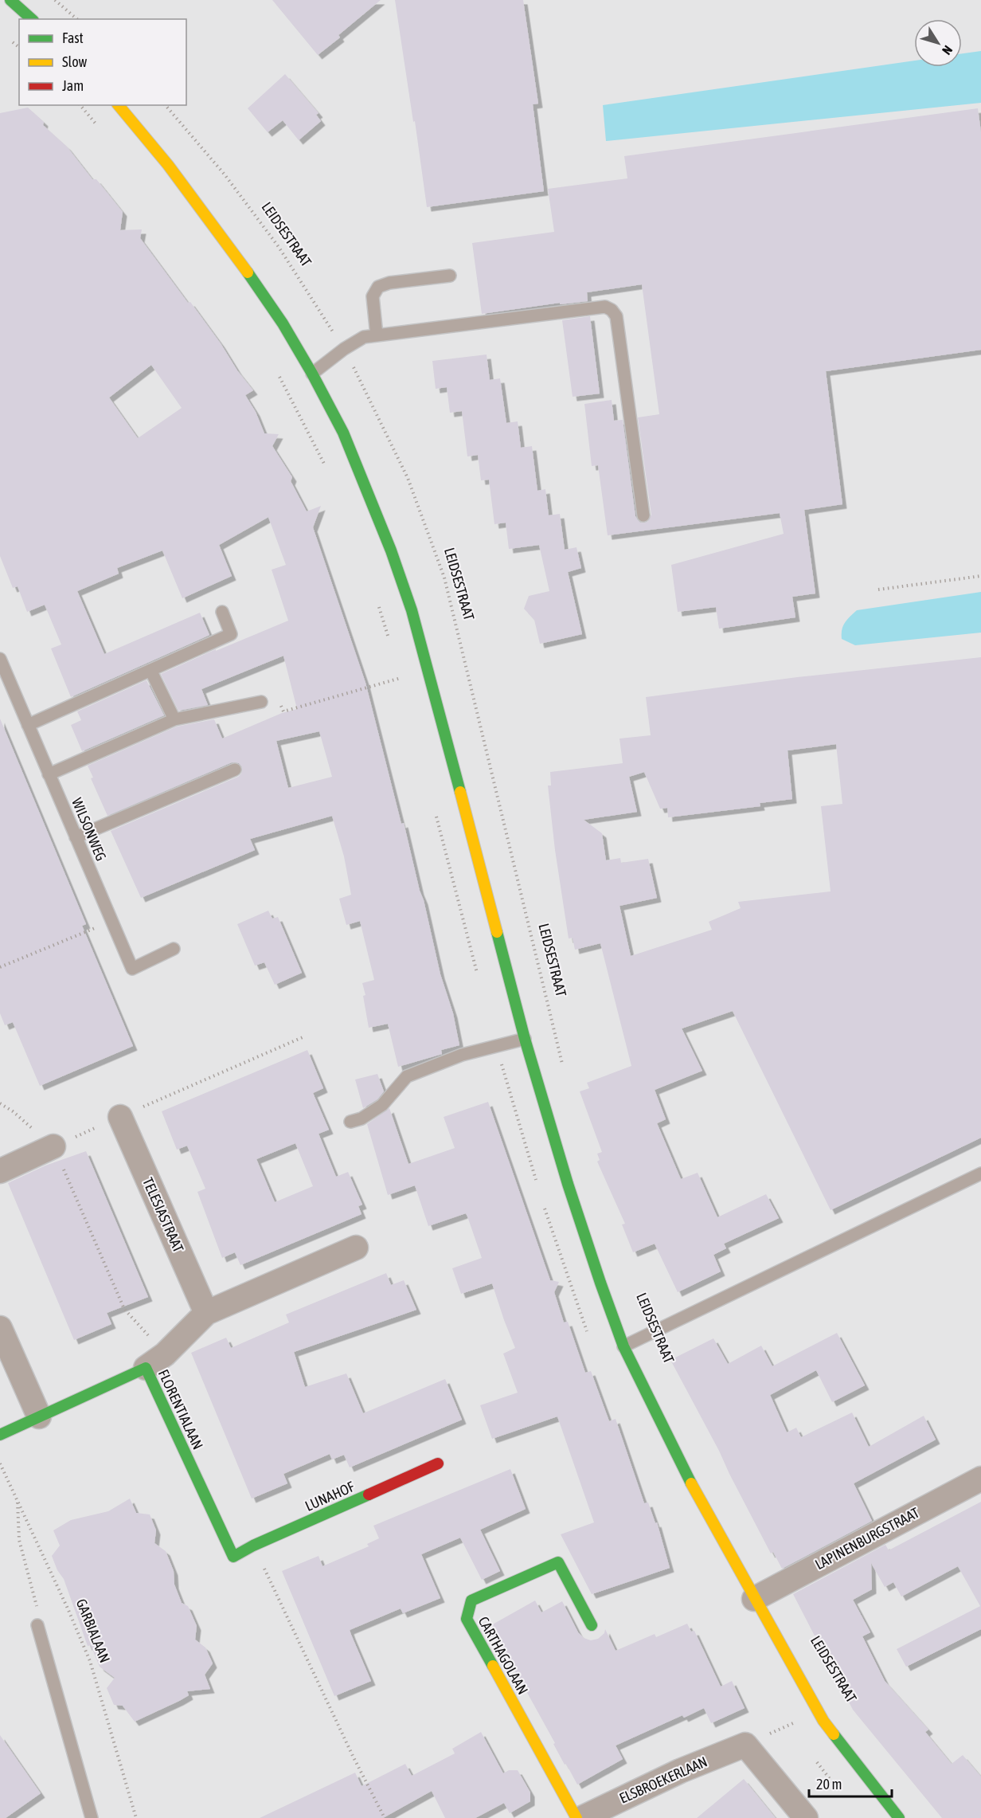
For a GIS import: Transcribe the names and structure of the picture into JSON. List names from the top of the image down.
{
  "streets": {
    "main road": ["FLORENTIALAAN", "LUNAHOF", "CARTHAGOLAAN"],
    "street": ["TELESIASTRAAT", "LAPINENBURGSTRAAT", "ELSBROEKERLAAN"],
    "lane": ["WILSONWEG"],
    "path": ["LEIDSESTRAAT", "GARBIALAAN"]
  },
  "crossings": [
    ["FLORENTIALAAN", "LUNAHOF"],
    ["CARTHAGOLAAN", "ELSBROEKERLAAN"]
  ],
  "legend": ["Fast", "Slow", "Jam"],
  "scale_bar": "20 m",
  "north": "bottom right"
}
